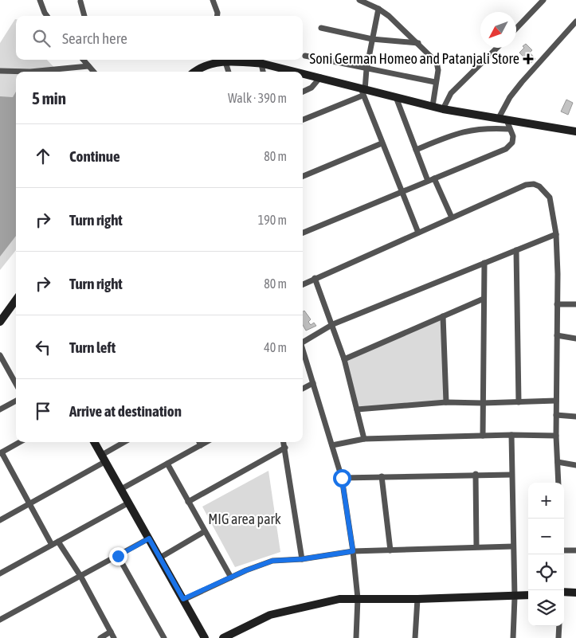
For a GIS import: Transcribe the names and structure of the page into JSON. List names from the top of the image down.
{
  "parks": ["MIG area park"],
  "places": {
    "health": ["Soni German Homeo and Patanjali Store"]
  },
  "north": "bottom left",
  "page": {
    "search": "Search here",
    "heading": ["5 min", "Walk · 390 m"],
    "list": [
      ["Continue", "80 m"],
      ["Turn right", "190 m"],
      ["Turn right", "80 m"],
      ["Turn left", "40 m"],
      "Arrive at destination"
    ],
    "map_buttons": ["+", "−"]
  }
}
